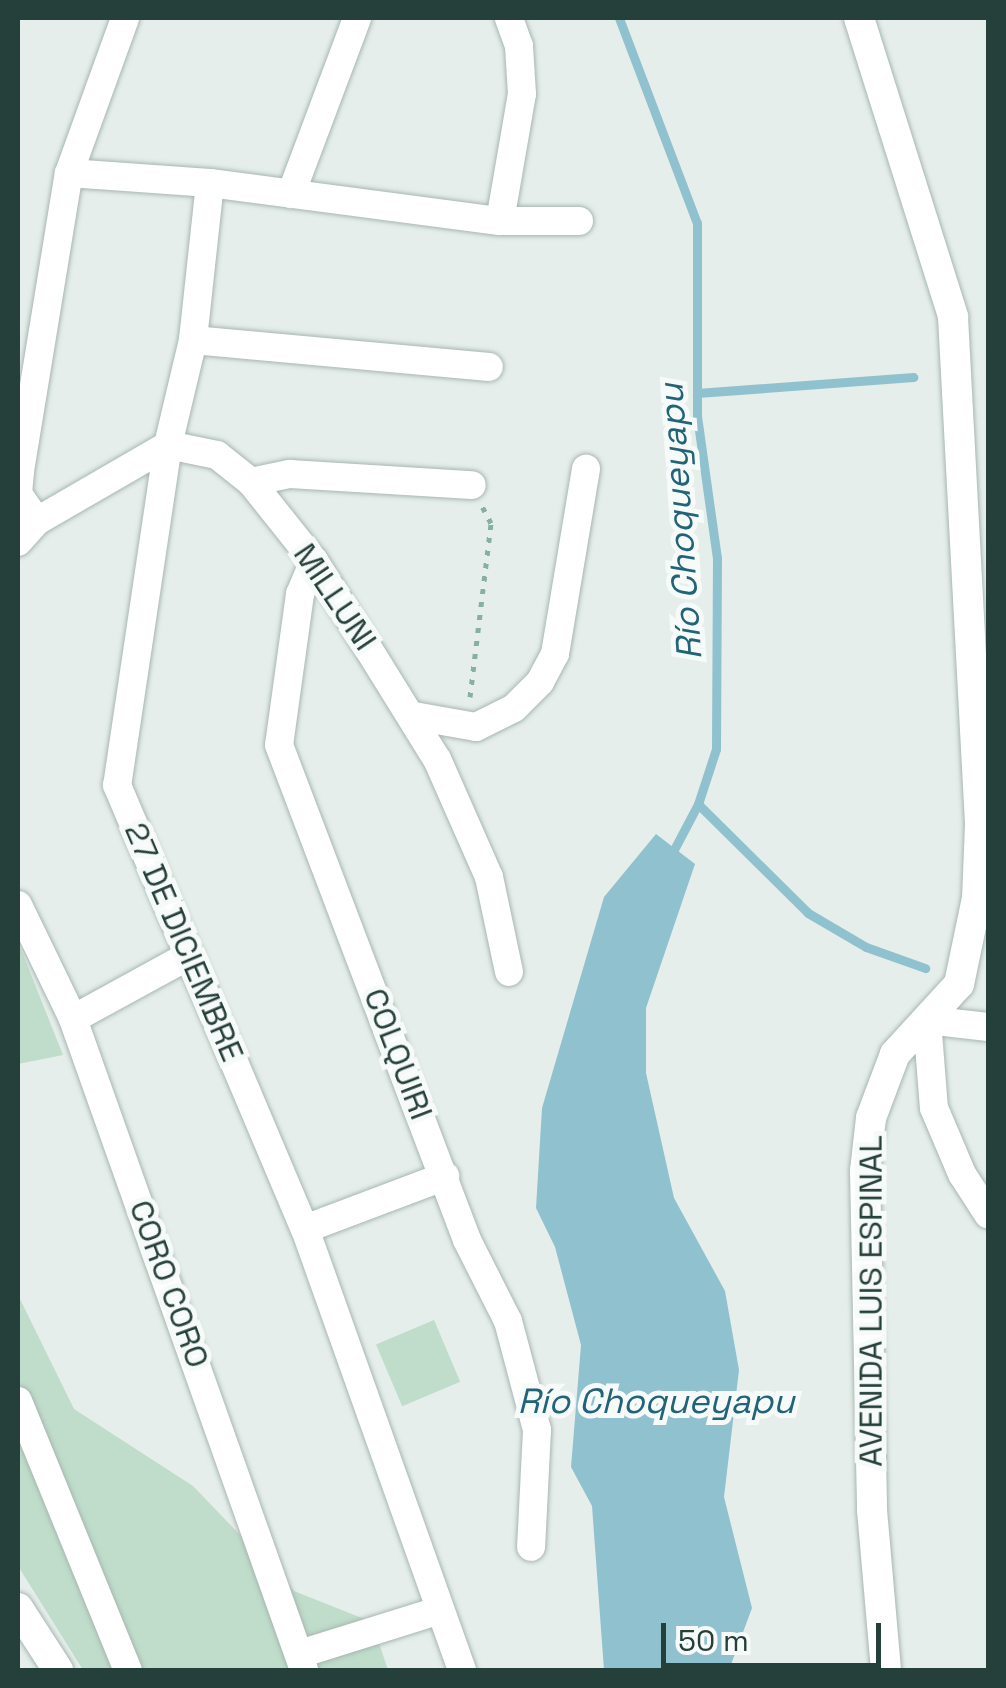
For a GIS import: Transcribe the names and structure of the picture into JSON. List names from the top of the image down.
{
  "streets": {
    "street": [
      "MILLUNI",
      "27 DE DICIEMBRE",
      "COLQUIRI",
      "CORO CORO",
      "AVENIDA LUIS ESPINAL"
    ]
  },
  "crossings": [
    ["MILLUNI", "27 DE DICIEMBRE"],
    ["MILLUNI", "COLQUIRI"]
  ],
  "water": ["Río Choqueyapu"],
  "scale_bar": "50 m"
}
